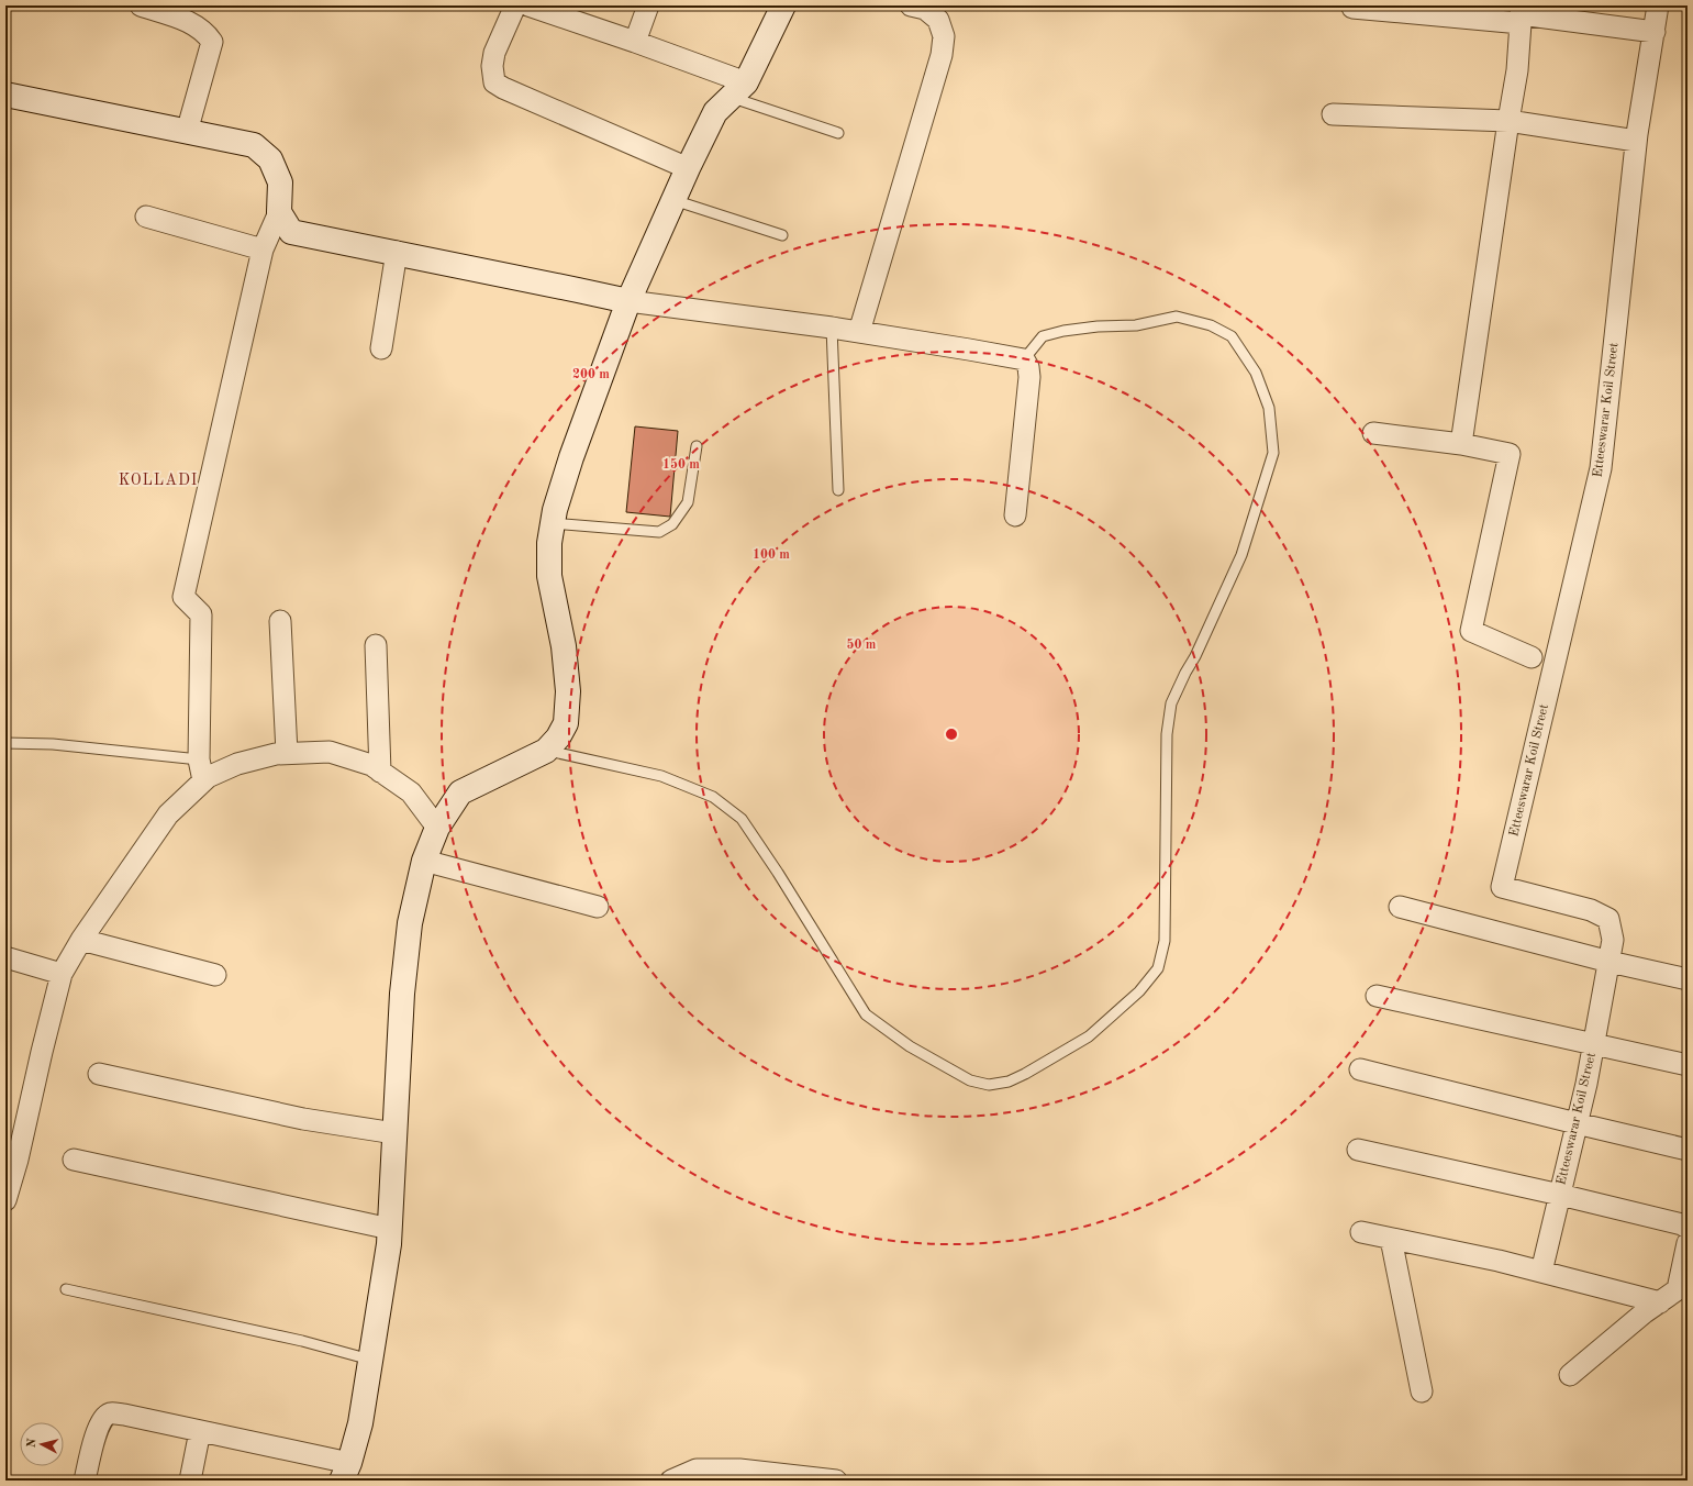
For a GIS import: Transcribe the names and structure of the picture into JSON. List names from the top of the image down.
{
  "streets": {
    "street": ["Etteeswarar Koil Street"]
  },
  "districts": ["KOLLADI"],
  "north": "left",
  "rings": [
    "200 m",
    "150 m",
    "100 m",
    "50 m"
  ]
}
